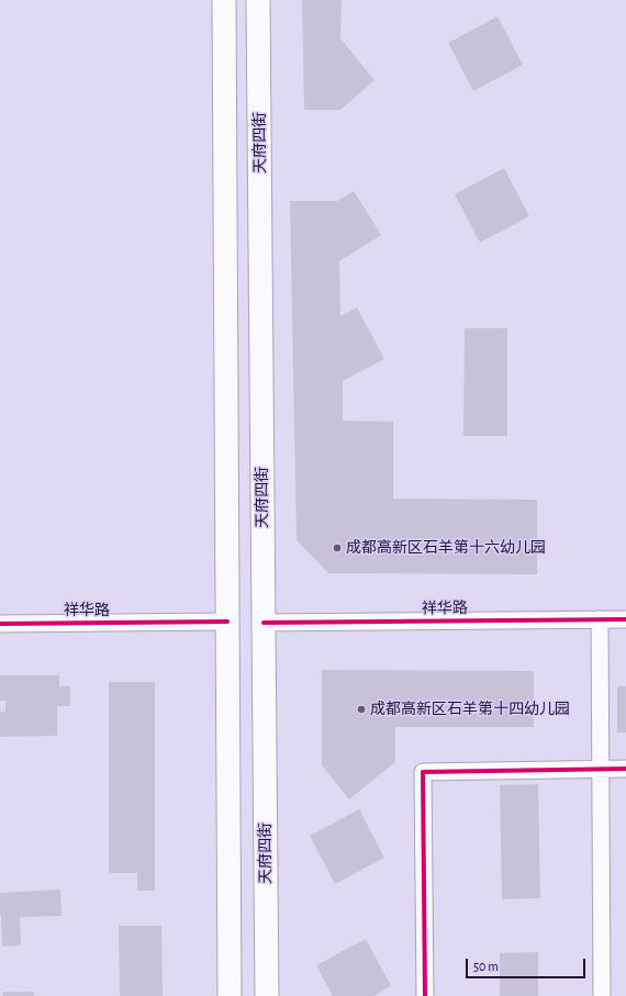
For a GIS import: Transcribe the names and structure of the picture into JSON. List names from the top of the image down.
{
  "streets": {
    "main road": ["天府四街"],
    "street": ["祥华路"]
  },
  "crossings": [
    ["天府四街", "祥华路"]
  ],
  "places": ["成都高新区石羊第十六幼儿园", "成都高新区石羊第十四幼儿园"],
  "scale_bar": "50 m"
}
